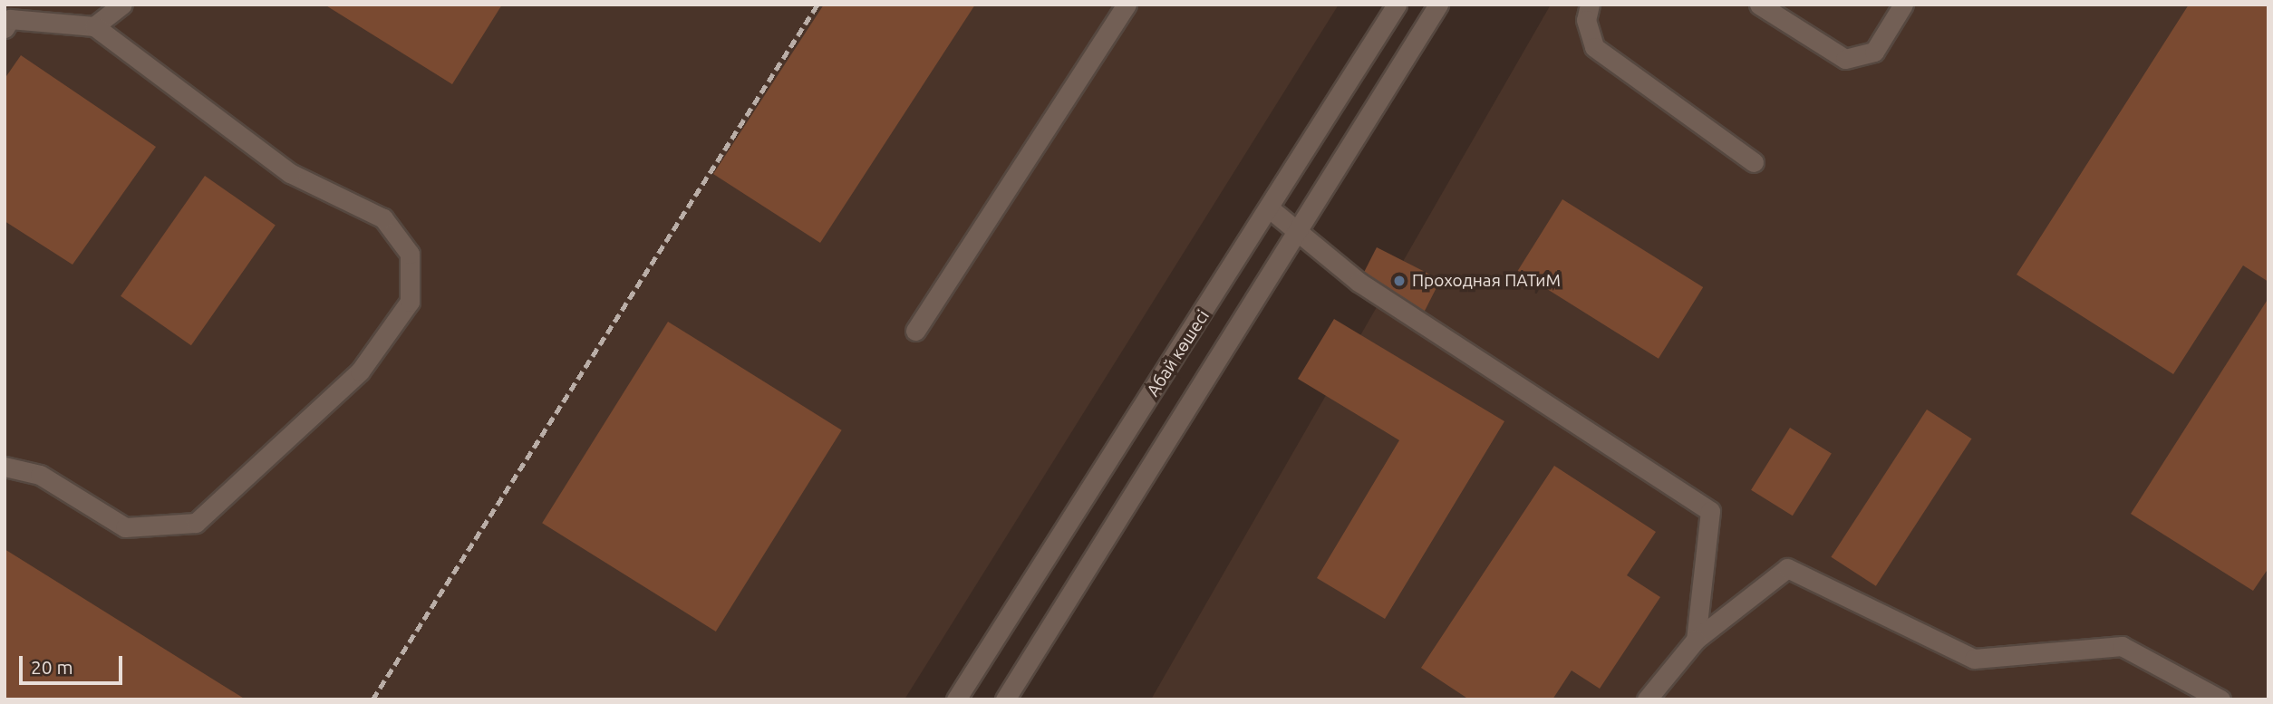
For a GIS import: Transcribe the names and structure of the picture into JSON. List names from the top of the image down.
{
  "streets": {
    "street": ["Абай көшесі"]
  },
  "places": ["Проходная ПАТиМ"],
  "scale_bar": "20 m"
}
